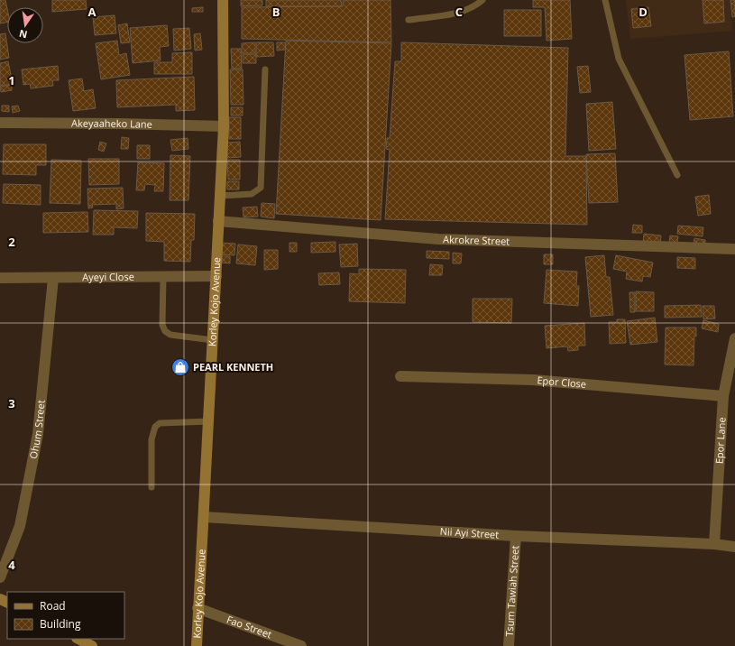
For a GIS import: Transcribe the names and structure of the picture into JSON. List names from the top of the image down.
{
  "streets": {
    "street": [
      "Akeyaaheko Lane",
      "Akrokre Street",
      "Ayeyi Close",
      "Korley Kojo Avenue",
      "Epor Close",
      "Ohum Street",
      "Epor Lane",
      "Nii Ayi Street",
      "Tsum Tawiah Street",
      "Fao Street"
    ]
  },
  "crossings": [
    ["Akeyaaheko Lane", "Korley Kojo Avenue"],
    ["Akrokre Street", "Korley Kojo Avenue"],
    ["Ayeyi Close", "Korley Kojo Avenue"],
    ["Ayeyi Close", "Ohum Street"],
    ["Korley Kojo Avenue", "Nii Ayi Street"],
    ["Korley Kojo Avenue", "Fao Street"],
    ["Epor Close", "Epor Lane"],
    ["Epor Lane", "Nii Ayi Street"],
    ["Nii Ayi Street", "Tsum Tawiah Street"]
  ],
  "places": {
    "shop": ["PEARL KENNETH"]
  },
  "legend": ["Road", "Building"],
  "north": "bottom",
  "grid": {
    "columns": [
      "A",
      "B",
      "C",
      "D"
    ],
    "rows": [
      "1",
      "2",
      "3",
      "4"
    ]
  }
}
